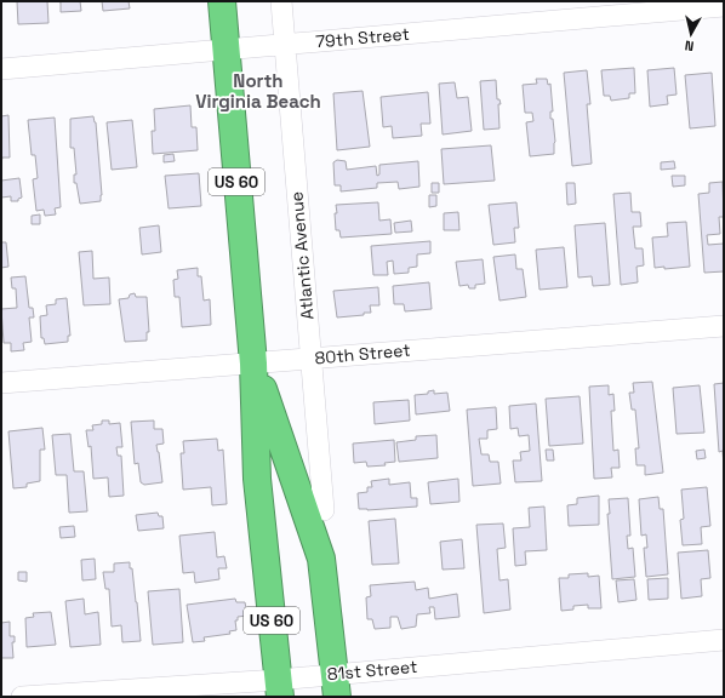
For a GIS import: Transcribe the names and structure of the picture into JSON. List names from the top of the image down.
{
  "streets": {
    "highway": ["US 60"],
    "street": [
      "79th Street",
      "Atlantic Avenue",
      "80th Street",
      "81st Street"
    ]
  },
  "crossings": [
    ["79th Street", "US 60"],
    ["79th Street", "Atlantic Avenue"],
    ["US 60", "80th Street"],
    ["US 60", "81st Street"],
    ["Atlantic Avenue", "80th Street"]
  ],
  "districts": ["North Virginia Beach"],
  "north": "bottom"
}
